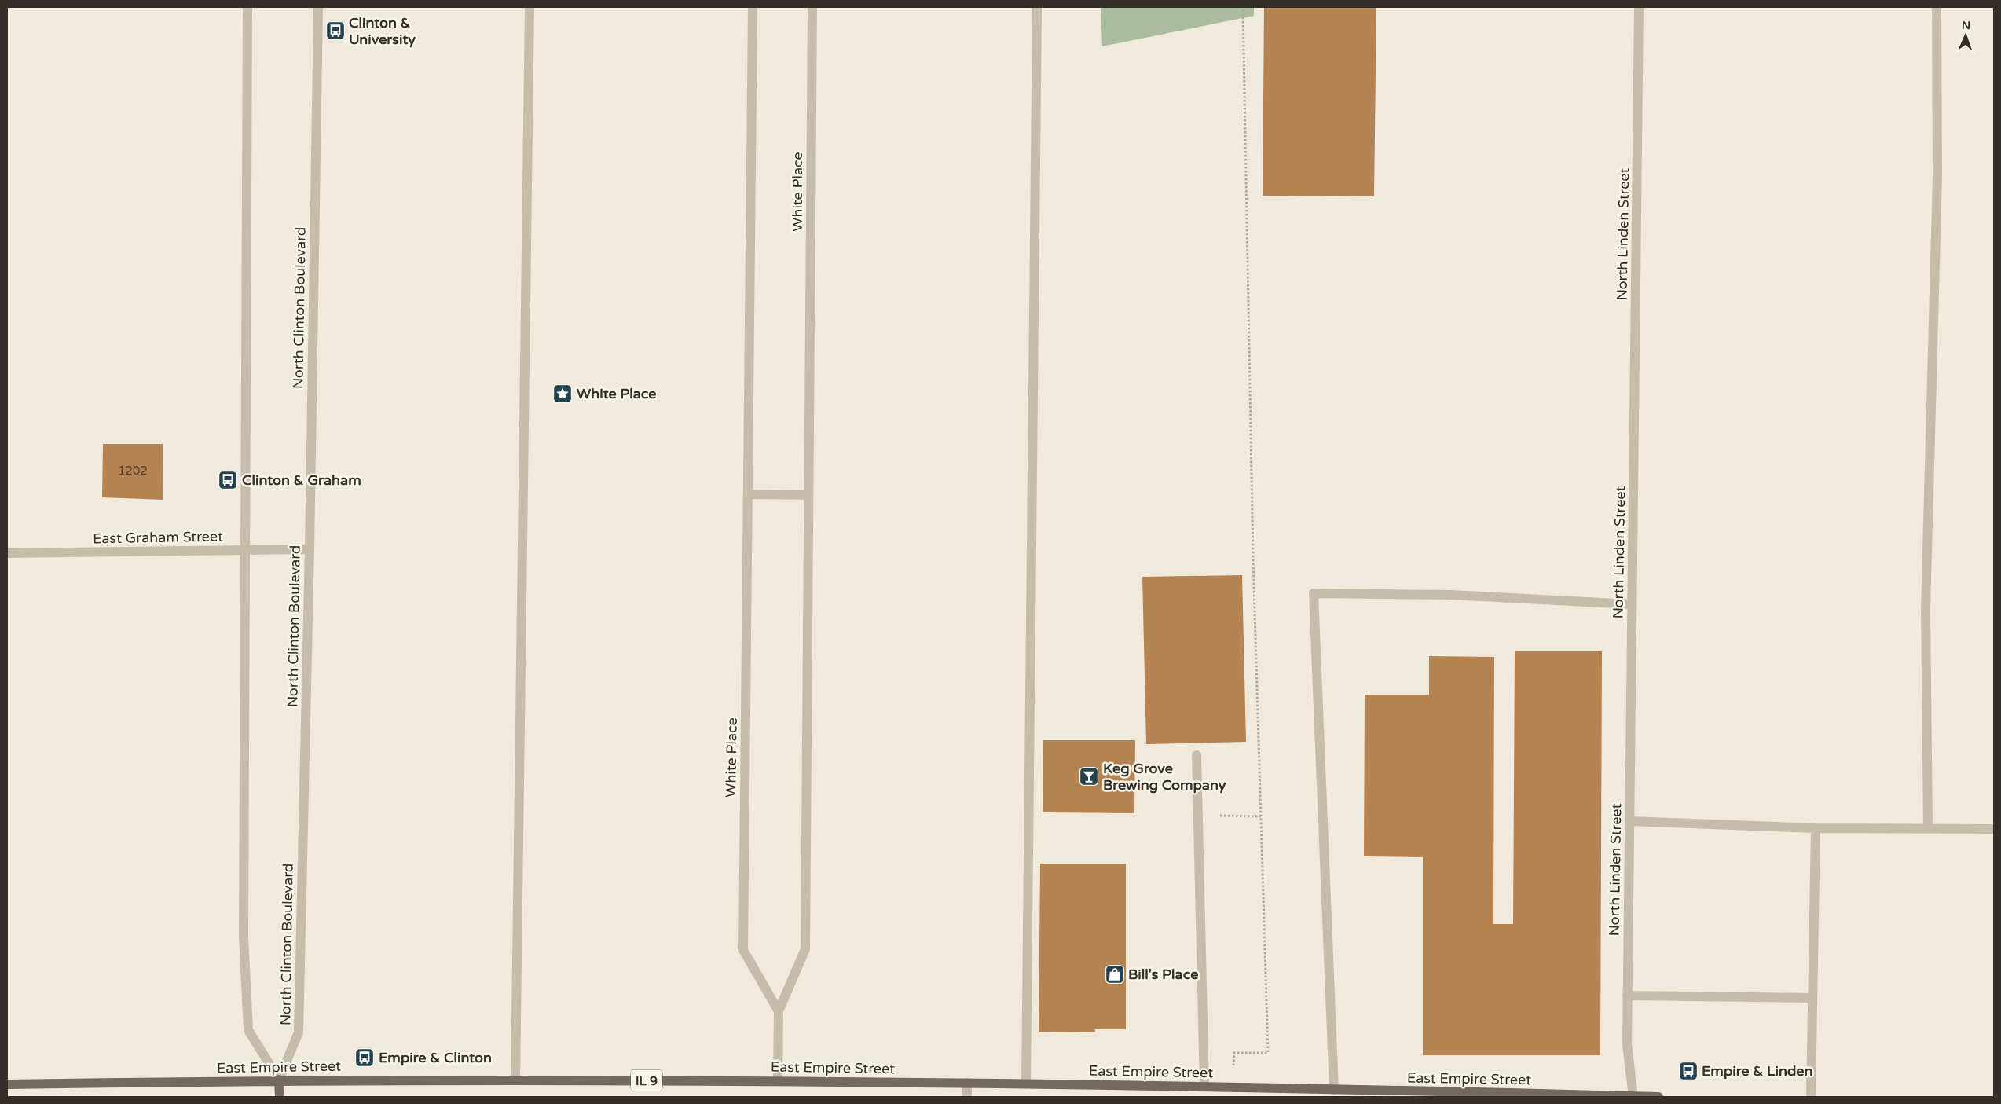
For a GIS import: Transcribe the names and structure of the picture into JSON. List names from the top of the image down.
{
  "streets": {
    "main road": ["East Empire Street", "IL 9"],
    "street": [
      "White Place",
      "North Linden Street",
      "North Clinton Boulevard",
      "East Graham Street"
    ]
  },
  "crossings": [
    ["White Place", "East Empire Street"],
    ["North Linden Street", "East Empire Street"],
    ["North Clinton Boulevard", "East Graham Street"],
    ["North Clinton Boulevard", "East Empire Street"]
  ],
  "places": {
    "bus stop": [
      "Clinton & University",
      "Clinton & Graham",
      "Empire & Clinton",
      "Empire & Linden"
    ],
    "place": ["White Place"],
    "bar": ["Keg Grove Brewing Company"],
    "shop": ["Bill's Place"]
  },
  "house_numbers": ["1202"],
  "north": "top"
}
